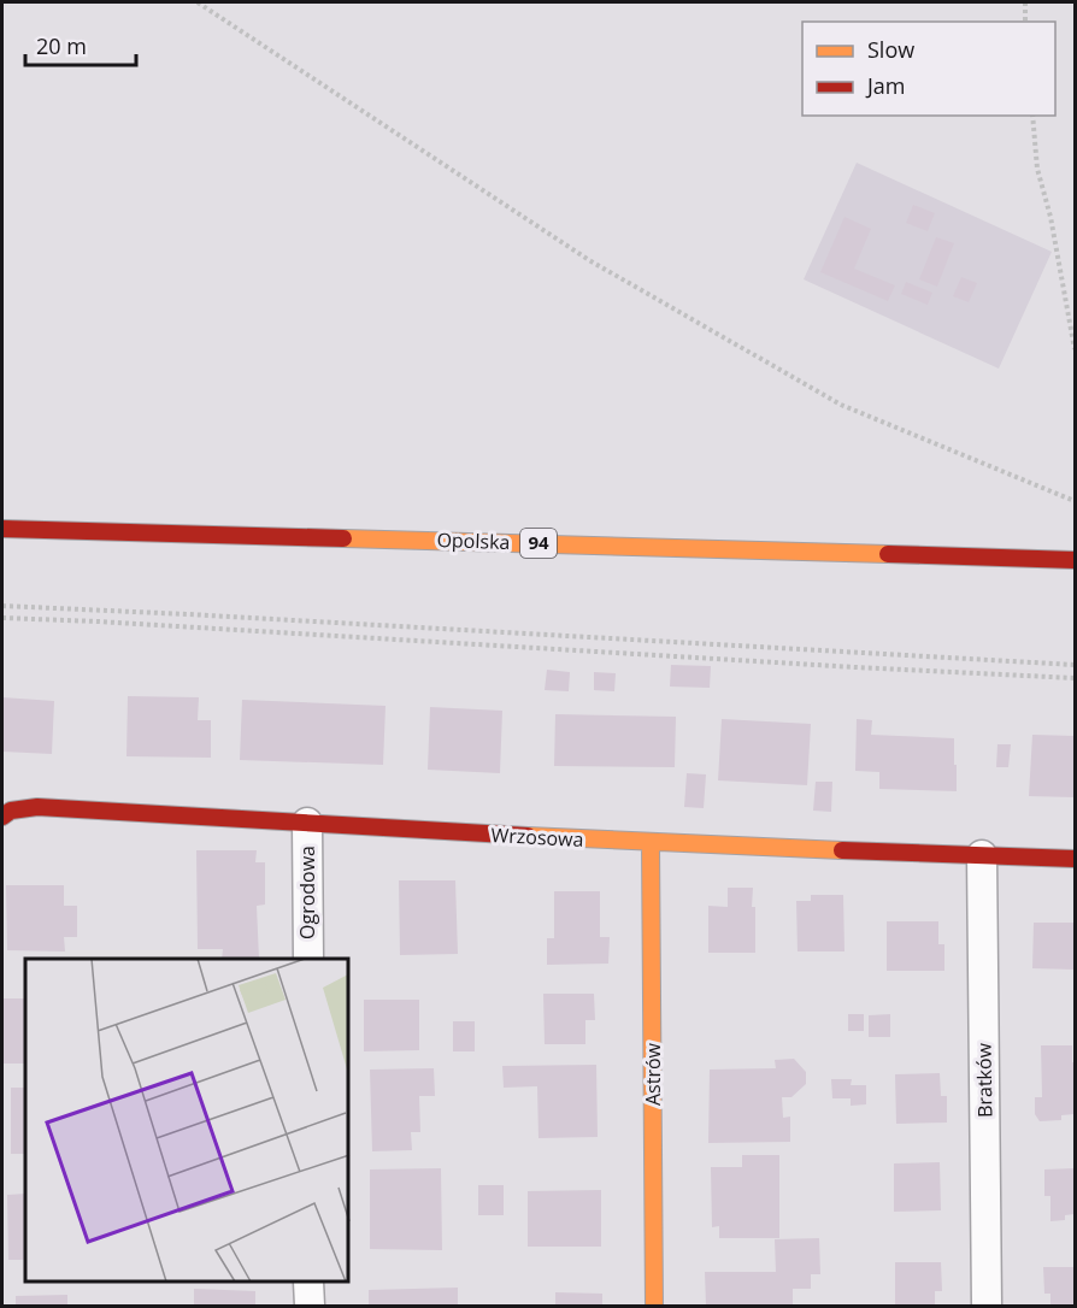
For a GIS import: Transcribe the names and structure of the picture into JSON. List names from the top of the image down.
{
  "streets": {
    "street": [
      "Opolska",
      "94",
      "Wrzosowa",
      "Ogrodowa",
      "Astrów",
      "Bratków"
    ]
  },
  "crossings": [
    ["Wrzosowa", "Ogrodowa"],
    ["Wrzosowa", "Astrów"],
    ["Wrzosowa", "Bratków"]
  ],
  "legend": ["Slow", "Jam"],
  "scale_bar": "20 m"
}
